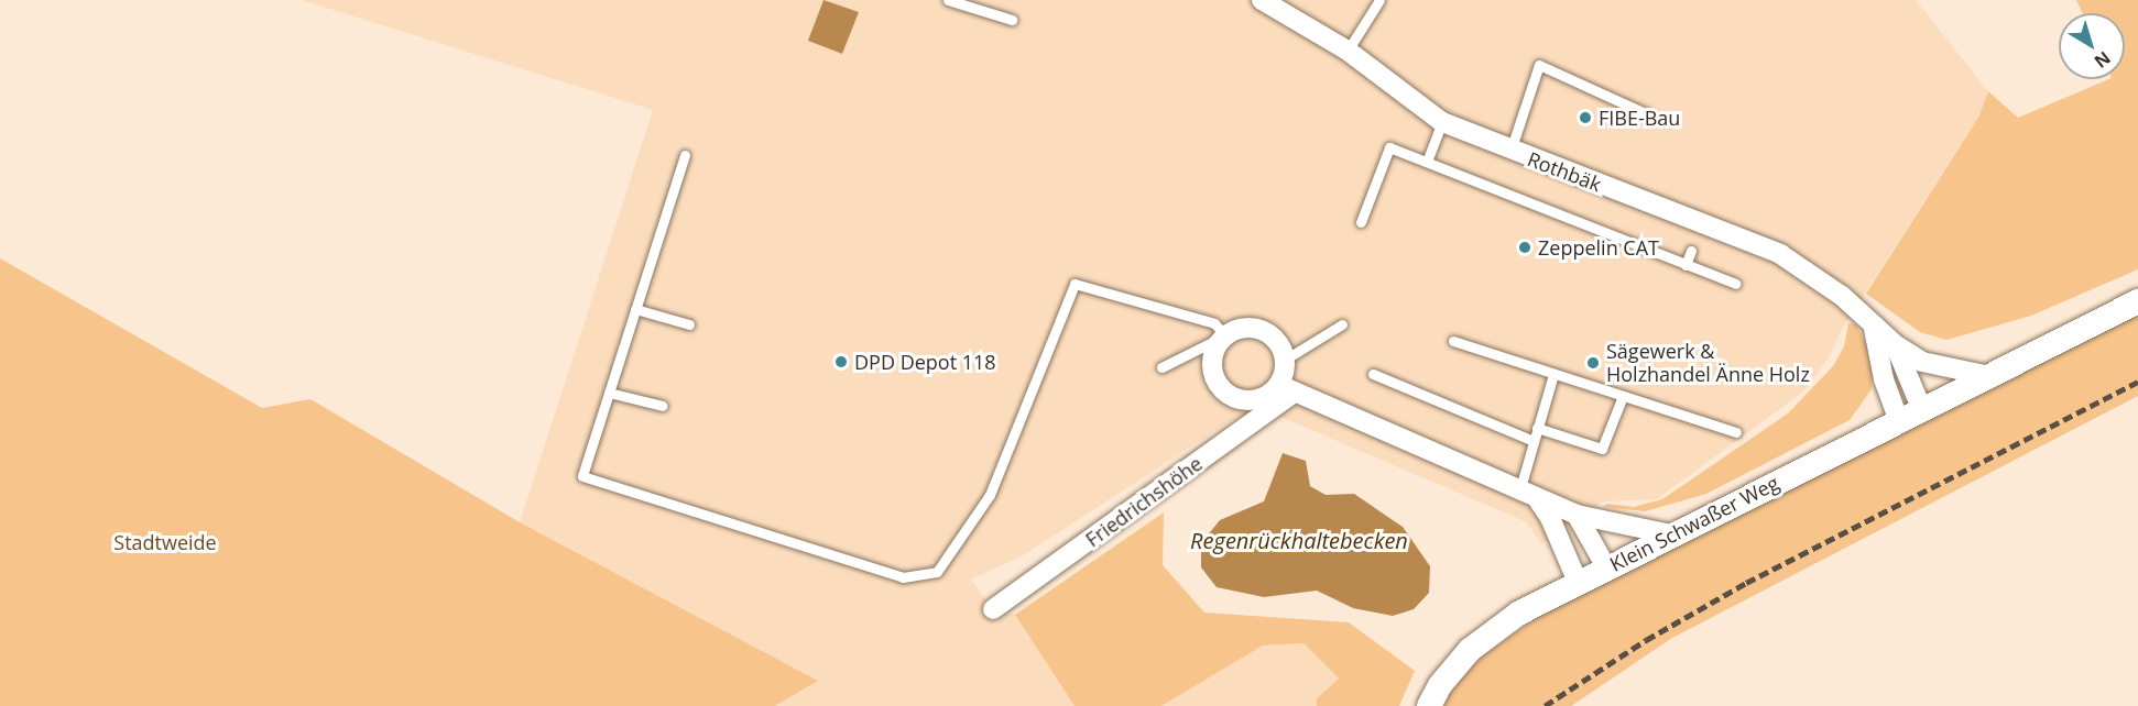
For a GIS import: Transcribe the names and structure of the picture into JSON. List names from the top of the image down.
{
  "streets": {
    "street": ["Rothbäk", "Friedrichshöhe", "Klein Schwaßer Weg"]
  },
  "crossings": [
    ["Rothbäk", "Klein Schwaßer Weg"]
  ],
  "water": ["Regenrückhaltebecken"],
  "parks": ["Stadtweide"],
  "places": [
    "FIBE-Bau",
    "Zeppelin CAT",
    "DPD Depot 118",
    "Sägewerk & Holzhandel Änne Holz"
  ],
  "north": "bottom right"
}
